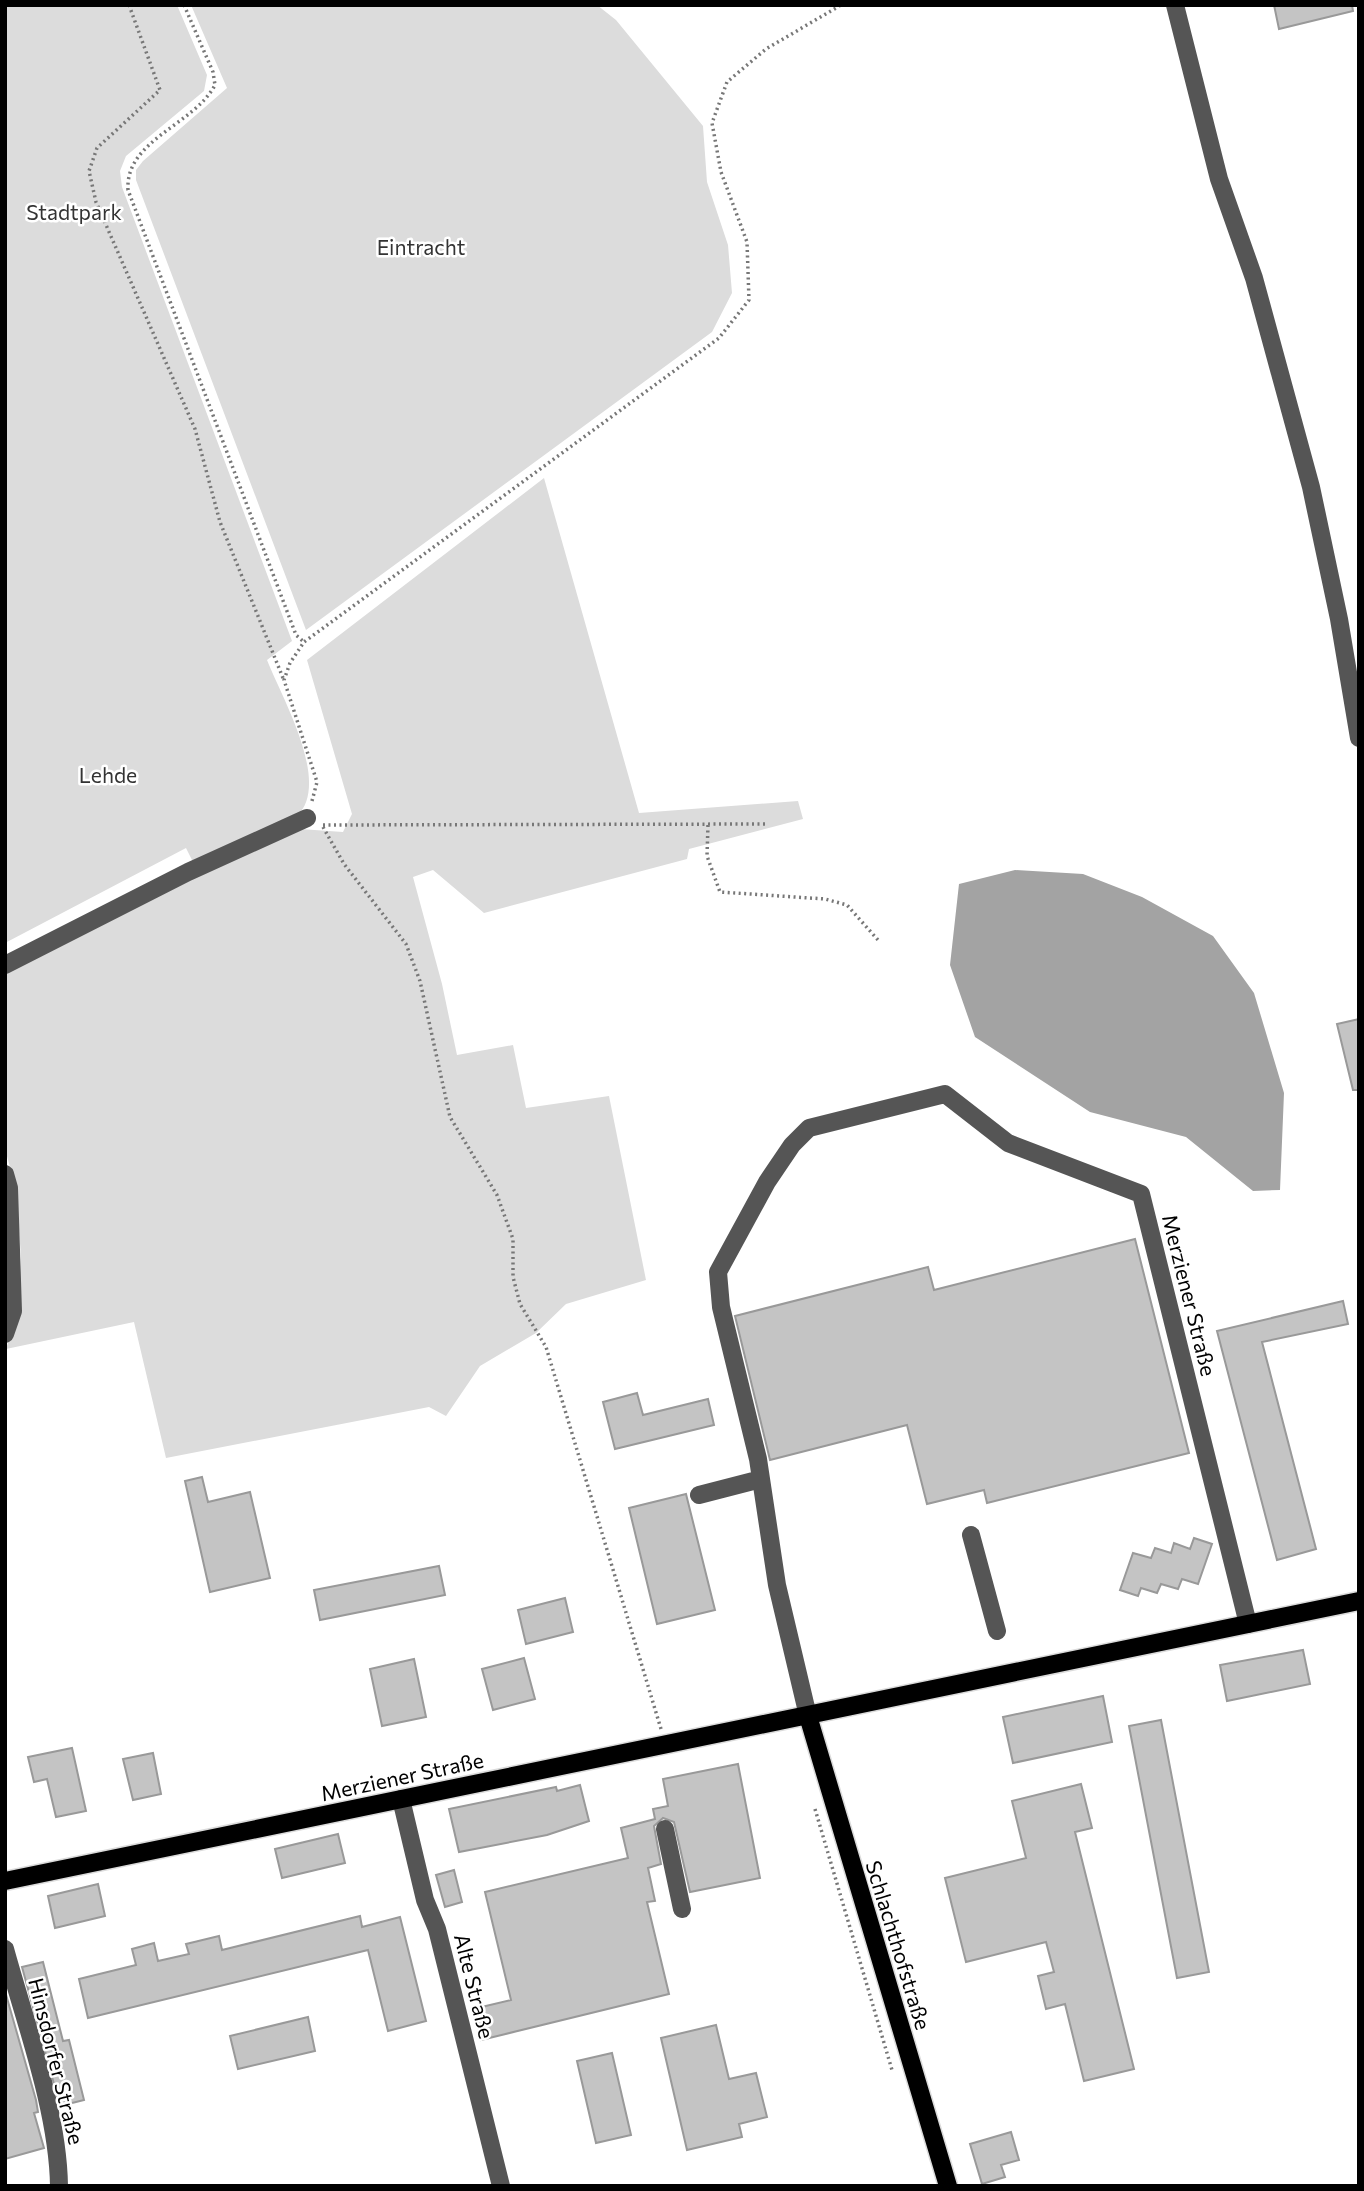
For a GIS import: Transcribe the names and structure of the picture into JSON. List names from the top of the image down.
{
  "streets": {
    "main road": ["Merziener Straße", "Schlachthofstraße"],
    "street": ["Alte Straße", "Hinsdorfer Straße"]
  },
  "crossings": [
    ["Merziener Straße", "Schlachthofstraße"],
    ["Merziener Straße", "Alte Straße"]
  ],
  "parks": ["Stadtpark", "Eintracht", "Lehde"]
}
